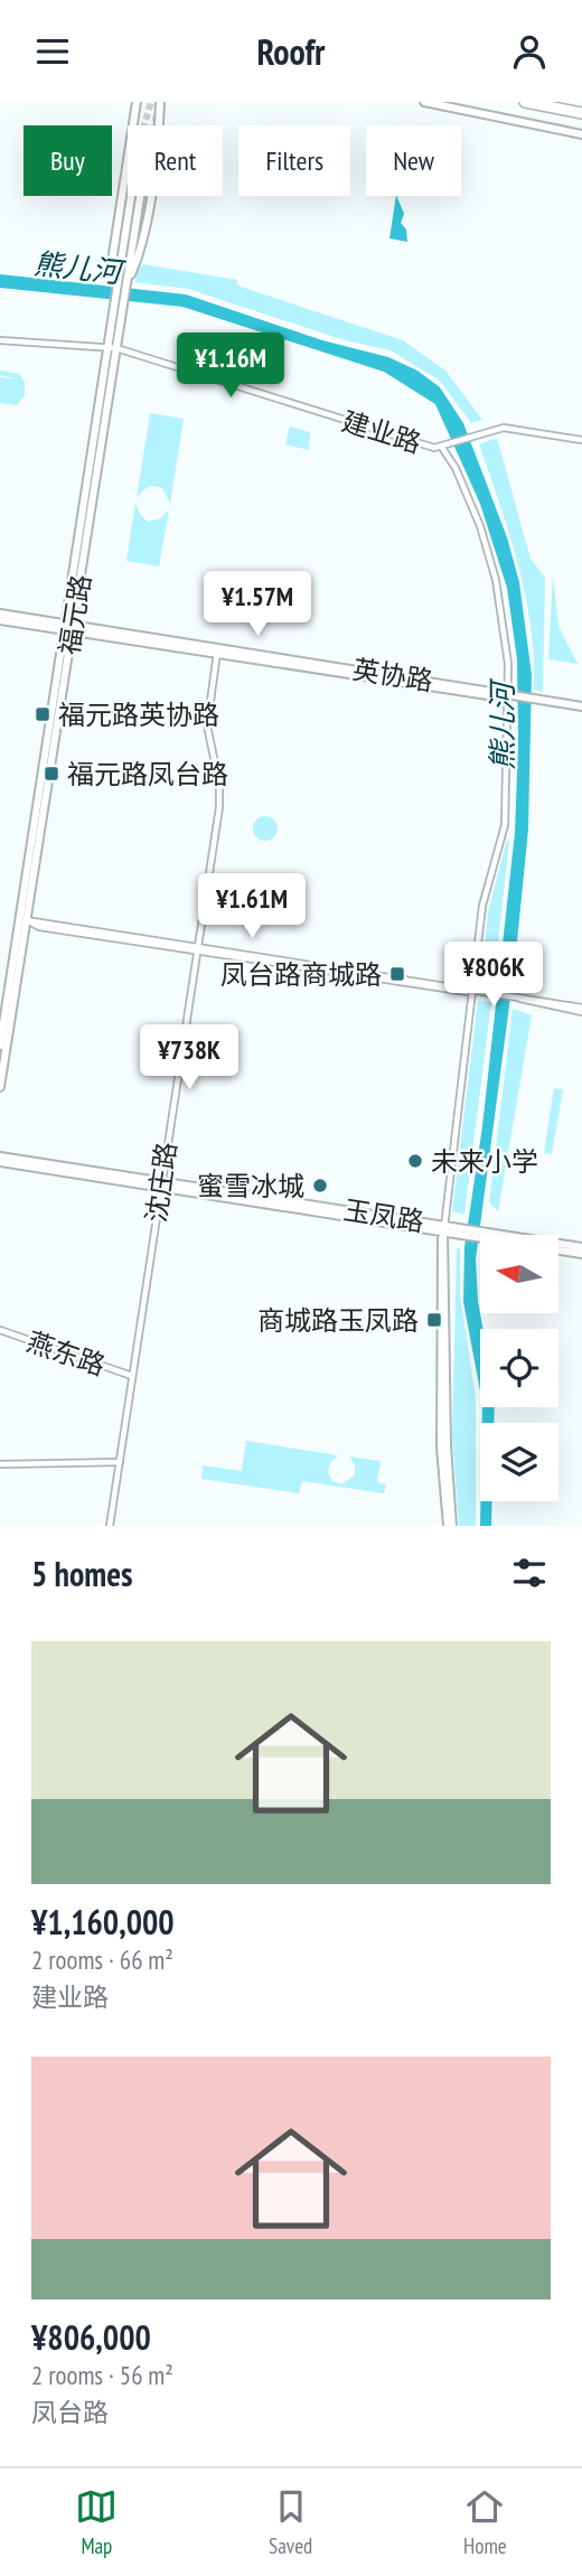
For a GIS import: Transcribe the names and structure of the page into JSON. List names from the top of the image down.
{
  "streets": {
    "street": [
      "建业路",
      "福元路",
      "英协路",
      "沈庄路",
      "玉凤路",
      "燕东路"
    ]
  },
  "crossings": [
    ["建业路", "福元路"],
    ["福元路", "英协路"],
    ["英协路", "沈庄路"],
    ["沈庄路", "玉凤路"],
    ["沈庄路", "燕东路"]
  ],
  "water": ["熊儿河"],
  "places": {
    "transit": [
      "福元路英协路",
      "福元路凤台路",
      "凤台路商城路",
      "商城路玉凤路"
    ],
    "other": ["未来小学", "蜜雪冰城"]
  },
  "north": "left",
  "page": {
    "header": "Roofr",
    "chip": [
      "Buy",
      "Rent",
      "Filters",
      "New"
    ],
    "price": [
      "¥1.16M",
      "¥1.57M",
      "¥1.61M",
      "¥806K",
      "¥738K"
    ],
    "heading": "5 homes",
    "list": [
      {
        "name": "¥1,160,000",
        "note": "2 rooms · 66 m² · 建业路"
      },
      {
        "name": "¥806,000",
        "note": "2 rooms · 56 m² · 凤台路"
      }
    ],
    "tabs": ["Map", "Saved", "Home"]
  }
}
